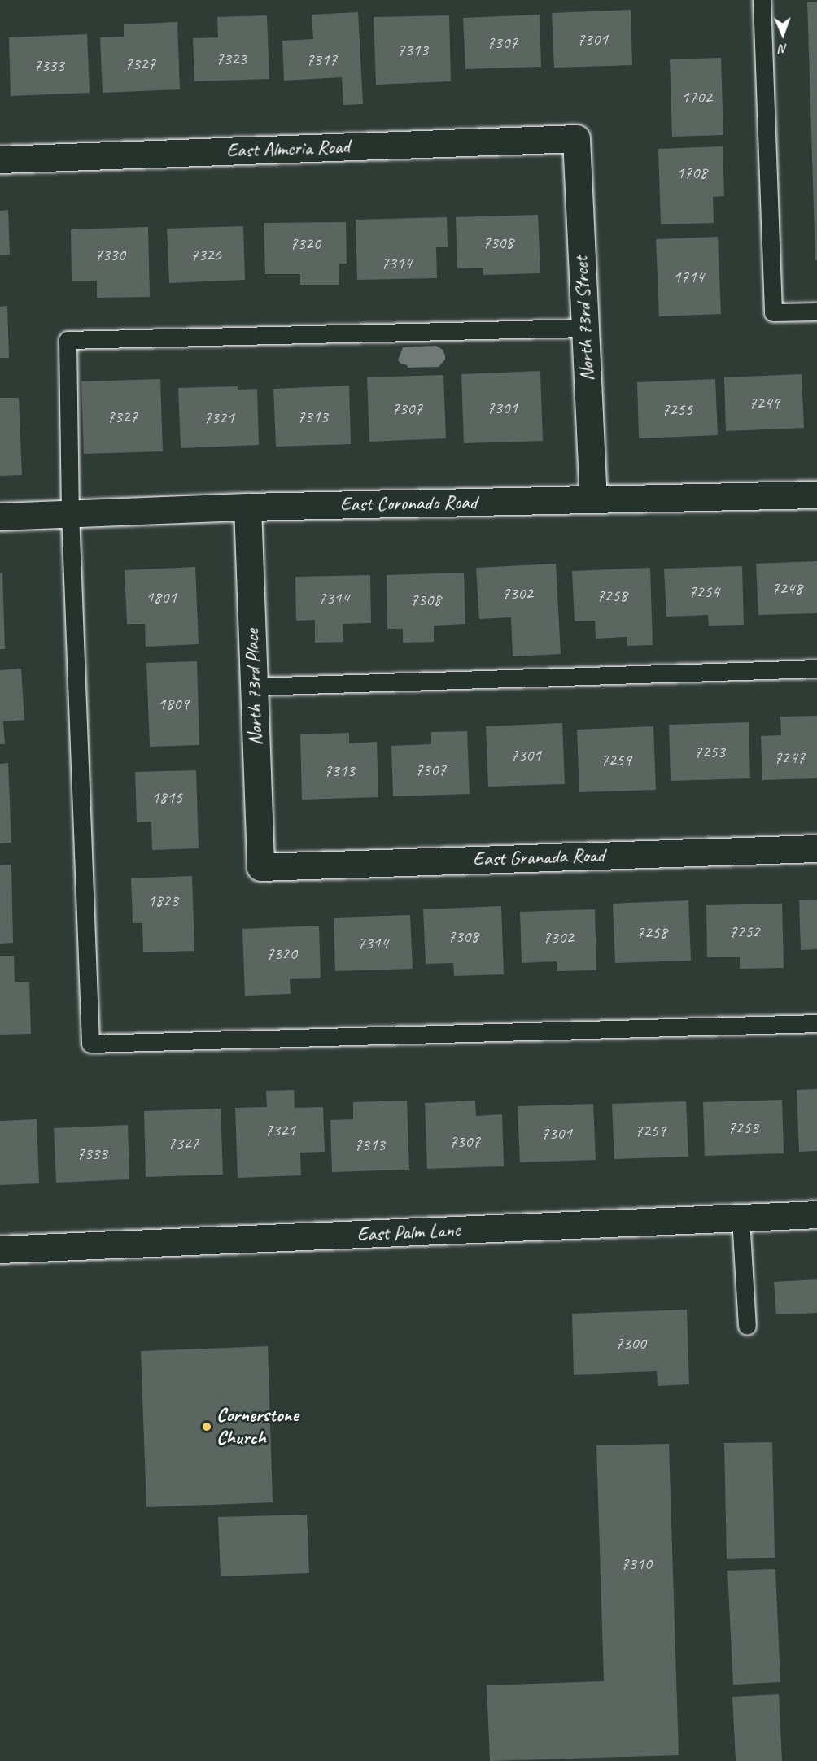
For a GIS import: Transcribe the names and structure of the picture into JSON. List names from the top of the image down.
{
  "streets": {
    "street": [
      "East Almeria Road",
      "North 73rd Street",
      "East Coronado Road",
      "North 73rd Place",
      "East Granada Road",
      "East Palm Lane"
    ]
  },
  "crossings": [
    ["East Almeria Road", "North 73rd Street"],
    ["North 73rd Street", "East Coronado Road"],
    ["East Coronado Road", "North 73rd Place"],
    ["North 73rd Place", "East Granada Road"]
  ],
  "places": ["Cornerstone Church"],
  "house_numbers": [
    "7301",
    "7307",
    "7313",
    "7323",
    "7317",
    "7327",
    "7333",
    "1702",
    "1708",
    "7308",
    "7320",
    "7330",
    "7326",
    "7314",
    "1714",
    "7249",
    "7301",
    "7307",
    "7255",
    "7327",
    "7313",
    "7321",
    "7248",
    "7254",
    "7302",
    "7258",
    "1801",
    "7314",
    "7308",
    "1809",
    "7253",
    "7301",
    "7247",
    "7259",
    "7307",
    "7313",
    "1815",
    "1823",
    "7252",
    "7258",
    "7308",
    "7302",
    "7314",
    "7320",
    "7253",
    "7321",
    "7259",
    "7301",
    "7307",
    "7327",
    "7313",
    "7333",
    "7300",
    "7310"
  ],
  "north": "bottom"
}
